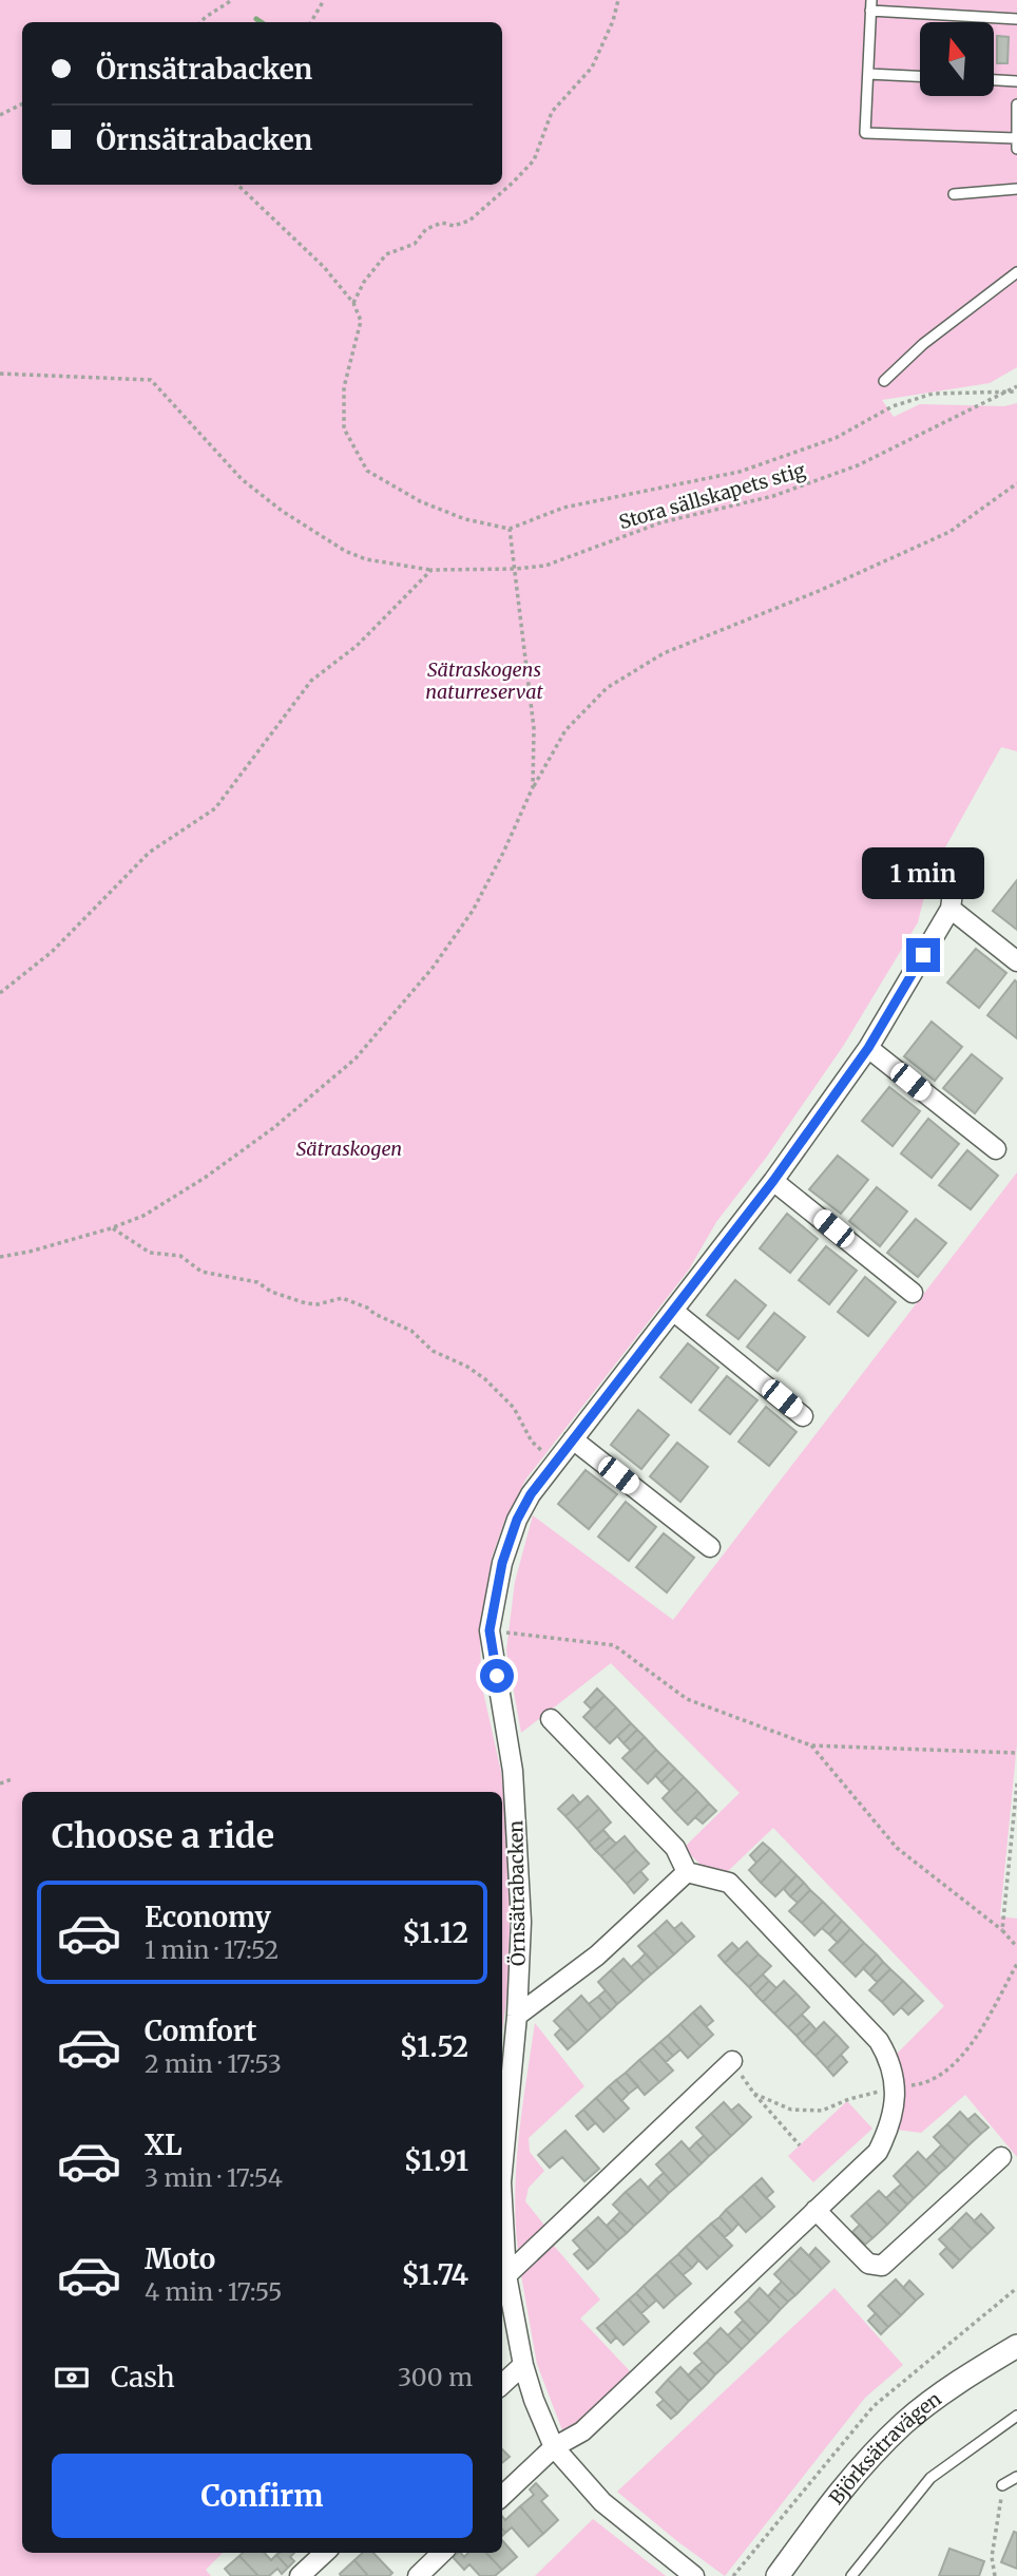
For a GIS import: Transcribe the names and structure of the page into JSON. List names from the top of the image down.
{
  "streets": {
    "street": ["Örnsätrabacken", "Björksätravägen"],
    "path": ["Stora sällskapets stig"]
  },
  "parks": ["Sätraskogens naturreservat", "Sätraskogen"],
  "north": "top",
  "page": {
    "banner": ["Örnsätrabacken", "Örnsätrabacken"],
    "bubble": "1 min",
    "heading": "Choose a ride",
    "list": [
      {
        "name": "Economy",
        "note": "1 min · 17:52",
        "value": "$1.12"
      },
      {
        "name": "Comfort",
        "note": "2 min · 17:53",
        "value": "$1.52"
      },
      {
        "name": "XL",
        "note": "3 min · 17:54",
        "value": "$1.91"
      },
      {
        "name": "Moto",
        "note": "4 min · 17:55",
        "value": "$1.74"
      }
    ],
    "pay": ["Cash", "300 m"],
    "buttons": "Confirm"
  }
}
